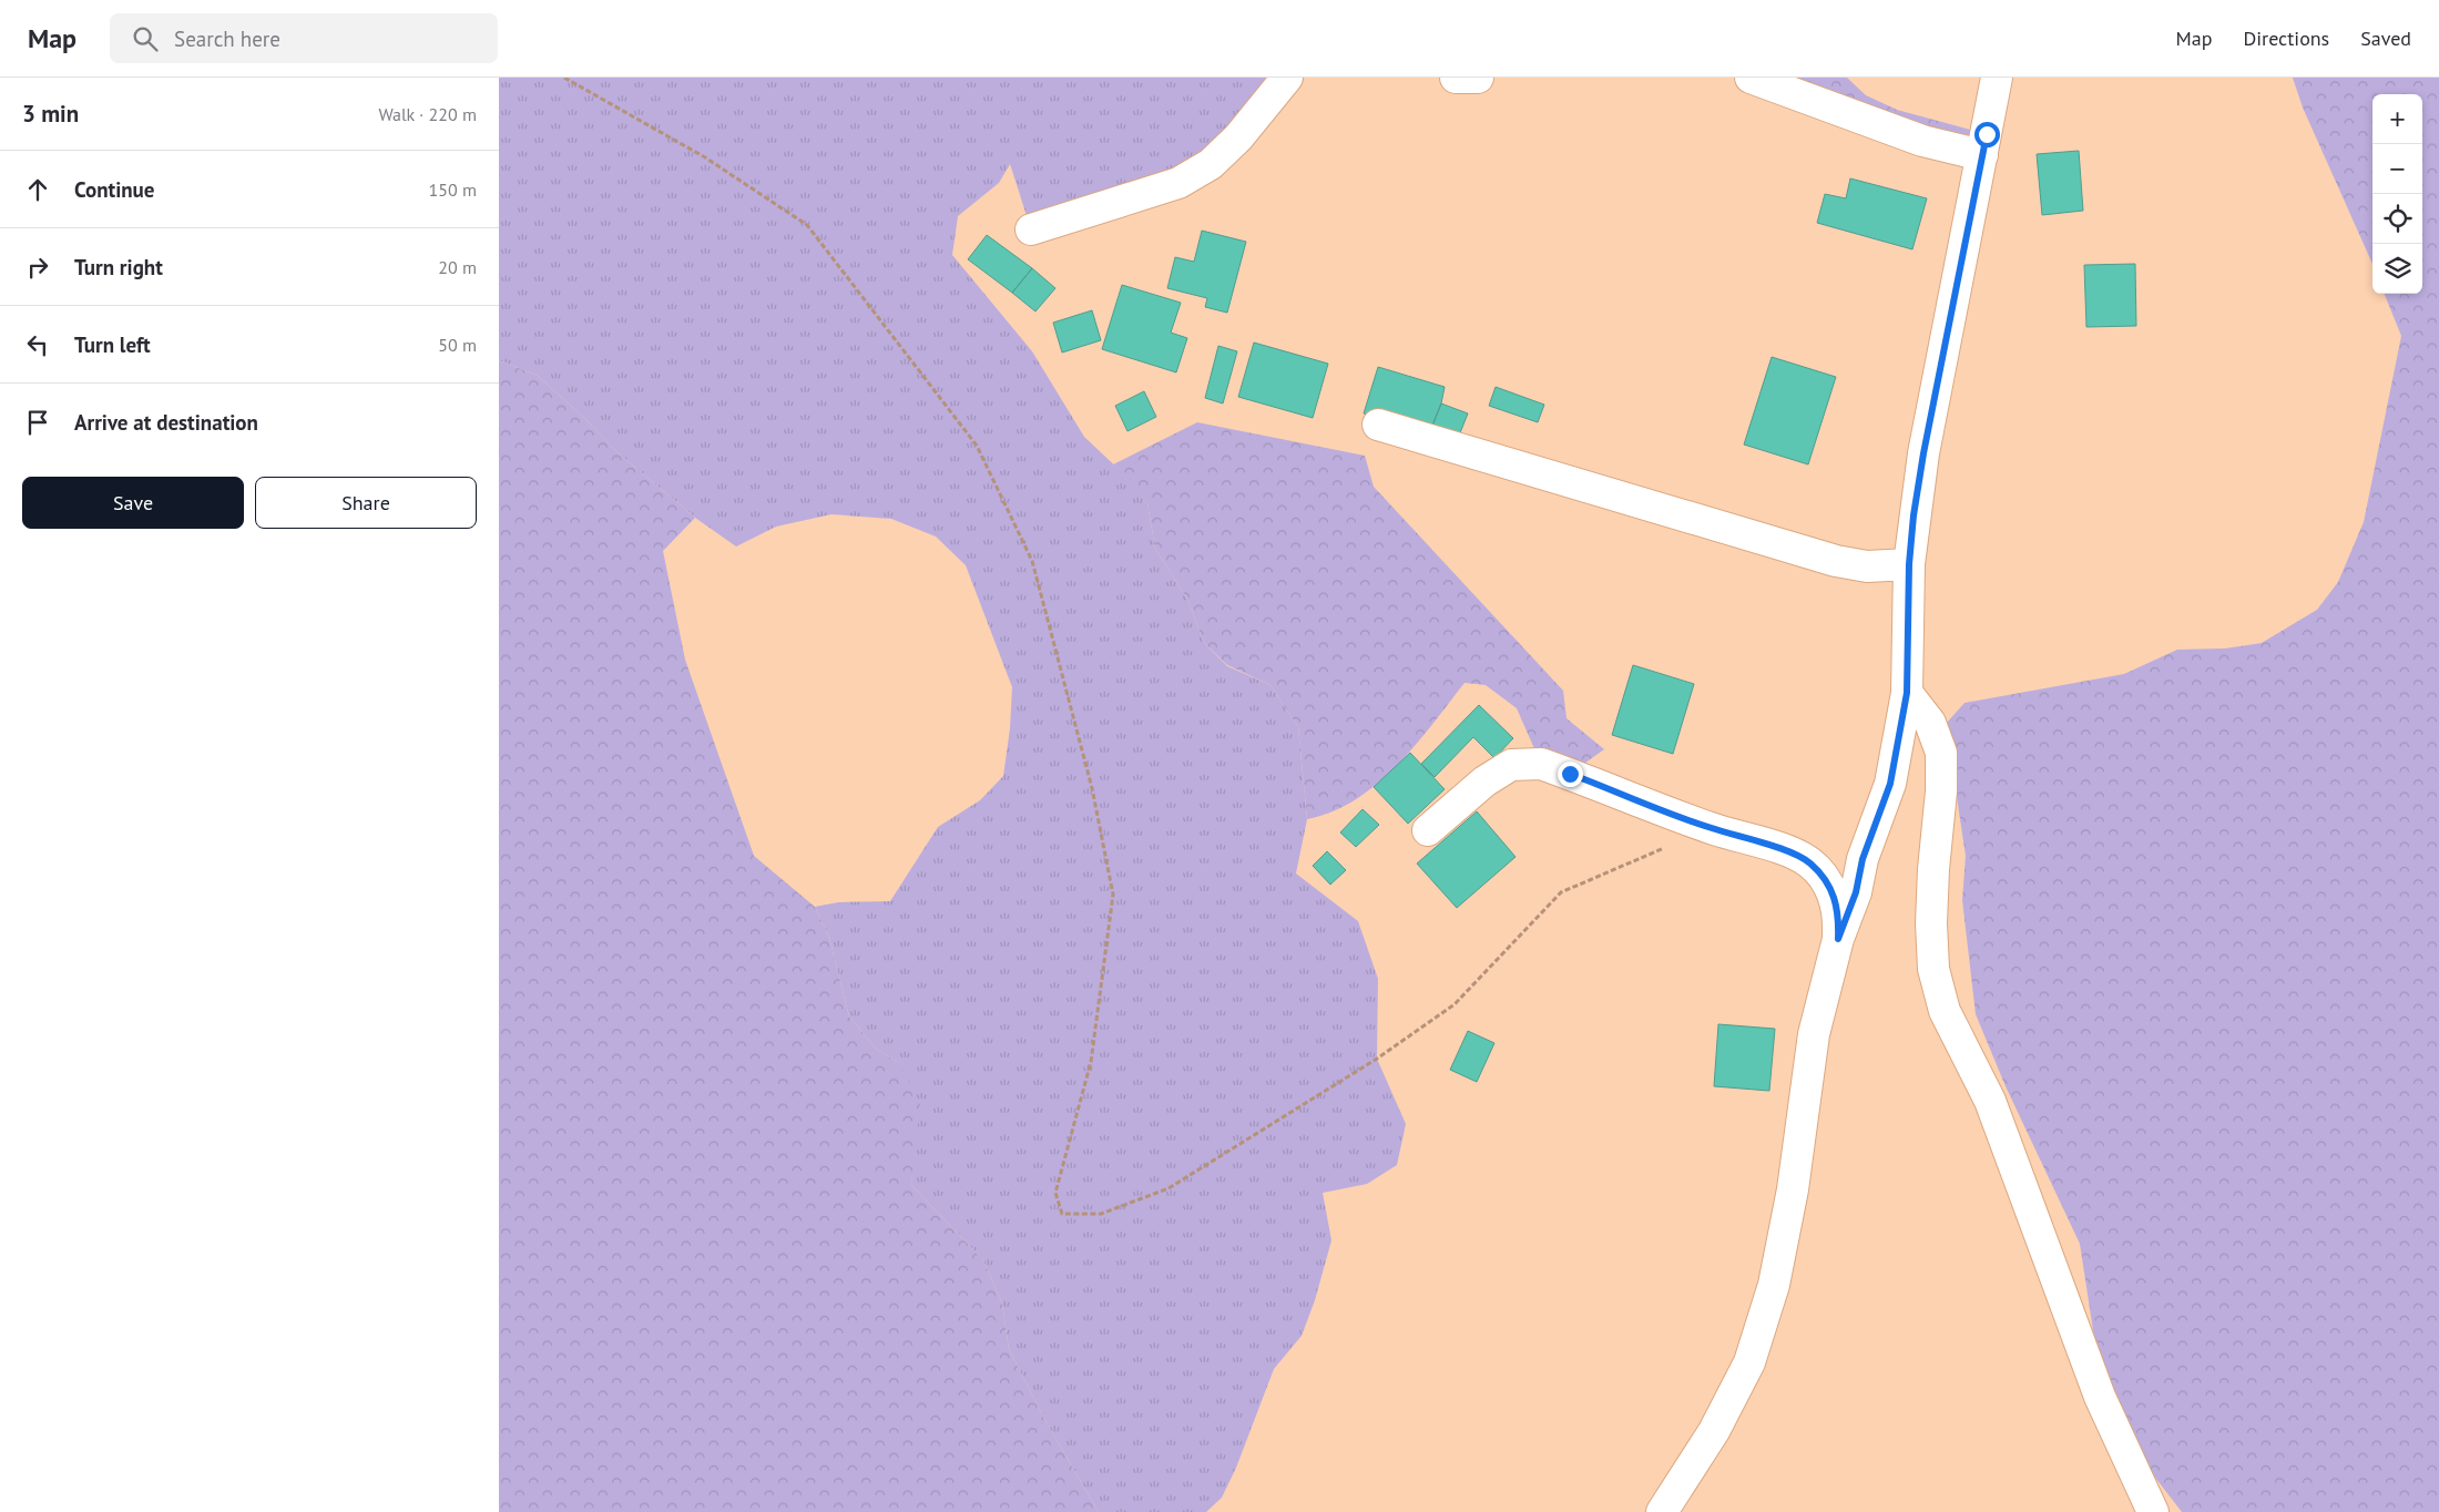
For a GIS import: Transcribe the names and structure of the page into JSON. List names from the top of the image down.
{
  "page": {
    "header": "Map",
    "search": "Search here",
    "nav": ["Map", "Directions", "Saved"],
    "heading": ["3 min", "Walk · 220 m"],
    "map_buttons": ["+", "−"],
    "list": [
      ["Continue", "150 m"],
      ["Turn right", "20 m"],
      ["Turn left", "50 m"],
      "Arrive at destination"
    ],
    "buttons": ["Save", "Share"]
  }
}
